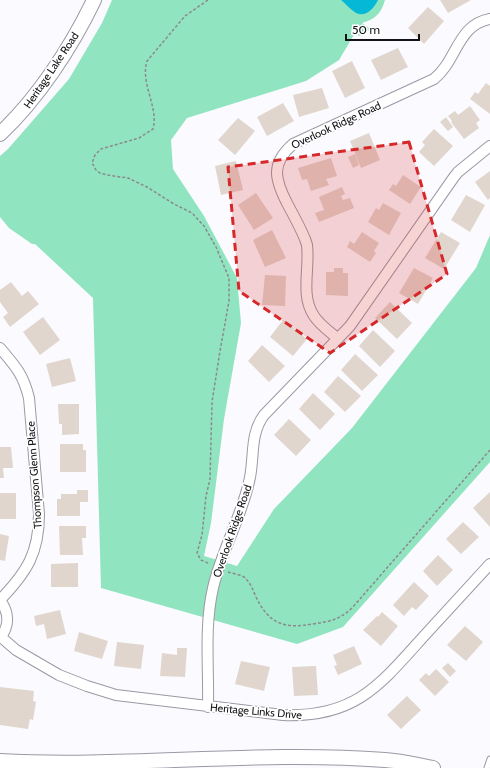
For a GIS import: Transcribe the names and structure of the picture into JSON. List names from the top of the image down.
{
  "streets": {
    "main road": ["Heritage Lake Road"],
    "street": ["Overlook Ridge Road", "Thompson Glenn Place", "Heritage Links Drive"]
  },
  "crossings": [
    ["Overlook Ridge Road", "Heritage Links Drive"],
    ["Thompson Glenn Place", "Heritage Links Drive"]
  ],
  "scale_bar": "50 m"
}
